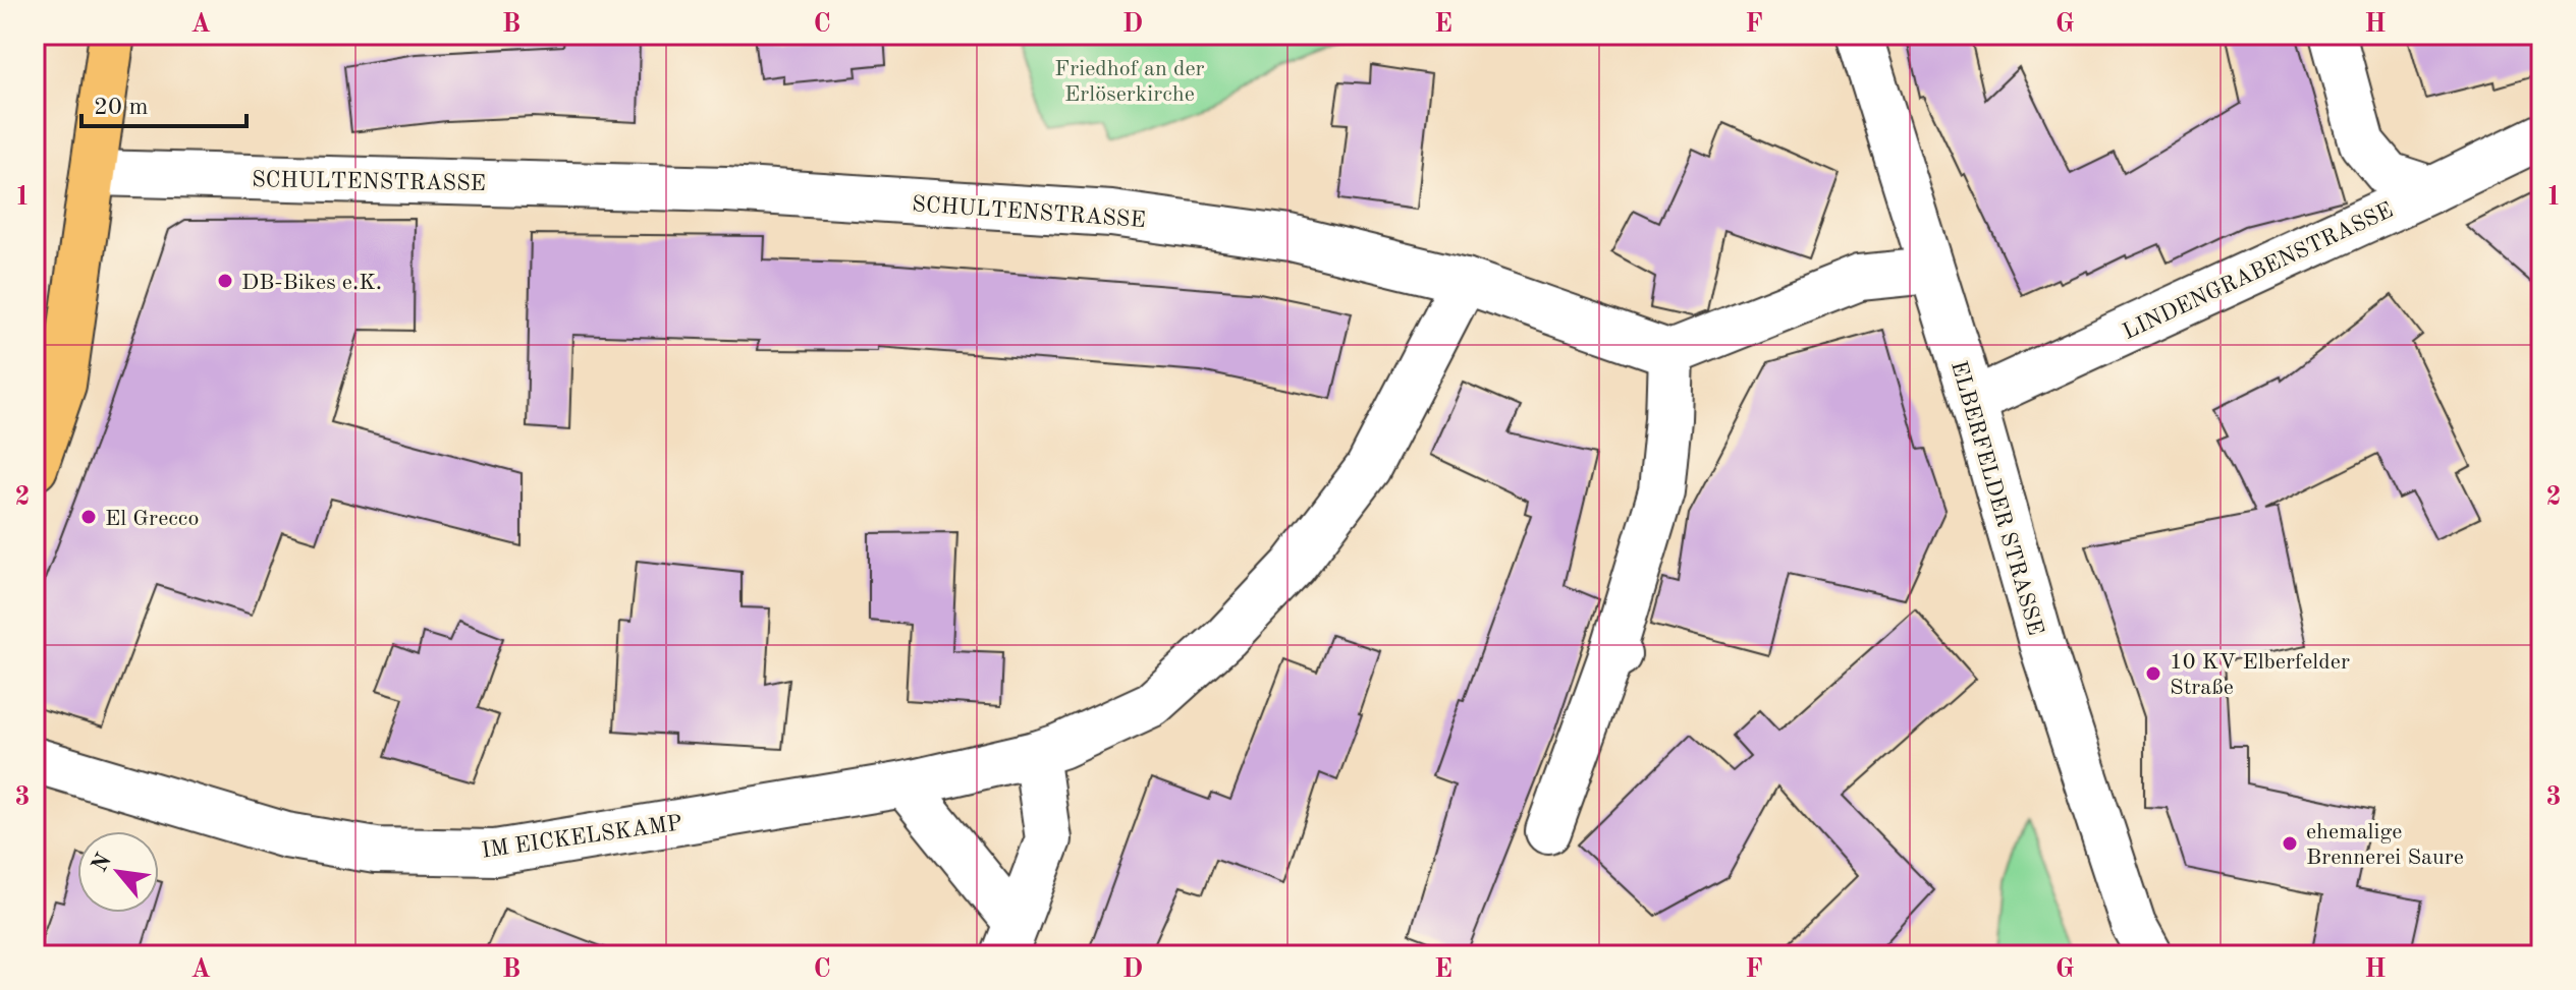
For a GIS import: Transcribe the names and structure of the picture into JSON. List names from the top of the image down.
{
  "streets": {
    "street": [
      "SCHULTENSTRASSE",
      "LINDENGRABENSTRASSE",
      "ELBERFELDER STRASSE",
      "IM EICKELSKAMP"
    ]
  },
  "crossings": [
    ["SCHULTENSTRASSE", "IM EICKELSKAMP"],
    ["LINDENGRABENSTRASSE", "ELBERFELDER STRASSE"]
  ],
  "parks": ["Friedhof an der Erlöserkirche"],
  "places": [
    "DB-Bikes e.K.",
    "El Grecco",
    "10 KV Elberfelder Straße",
    "ehemalige Brennerei Saure"
  ],
  "scale_bar": "20 m",
  "north": "top left",
  "grid": {
    "columns": [
      "A",
      "B",
      "C",
      "D",
      "E",
      "F",
      "G",
      "H"
    ],
    "rows": ["1", "2", "3"]
  }
}
